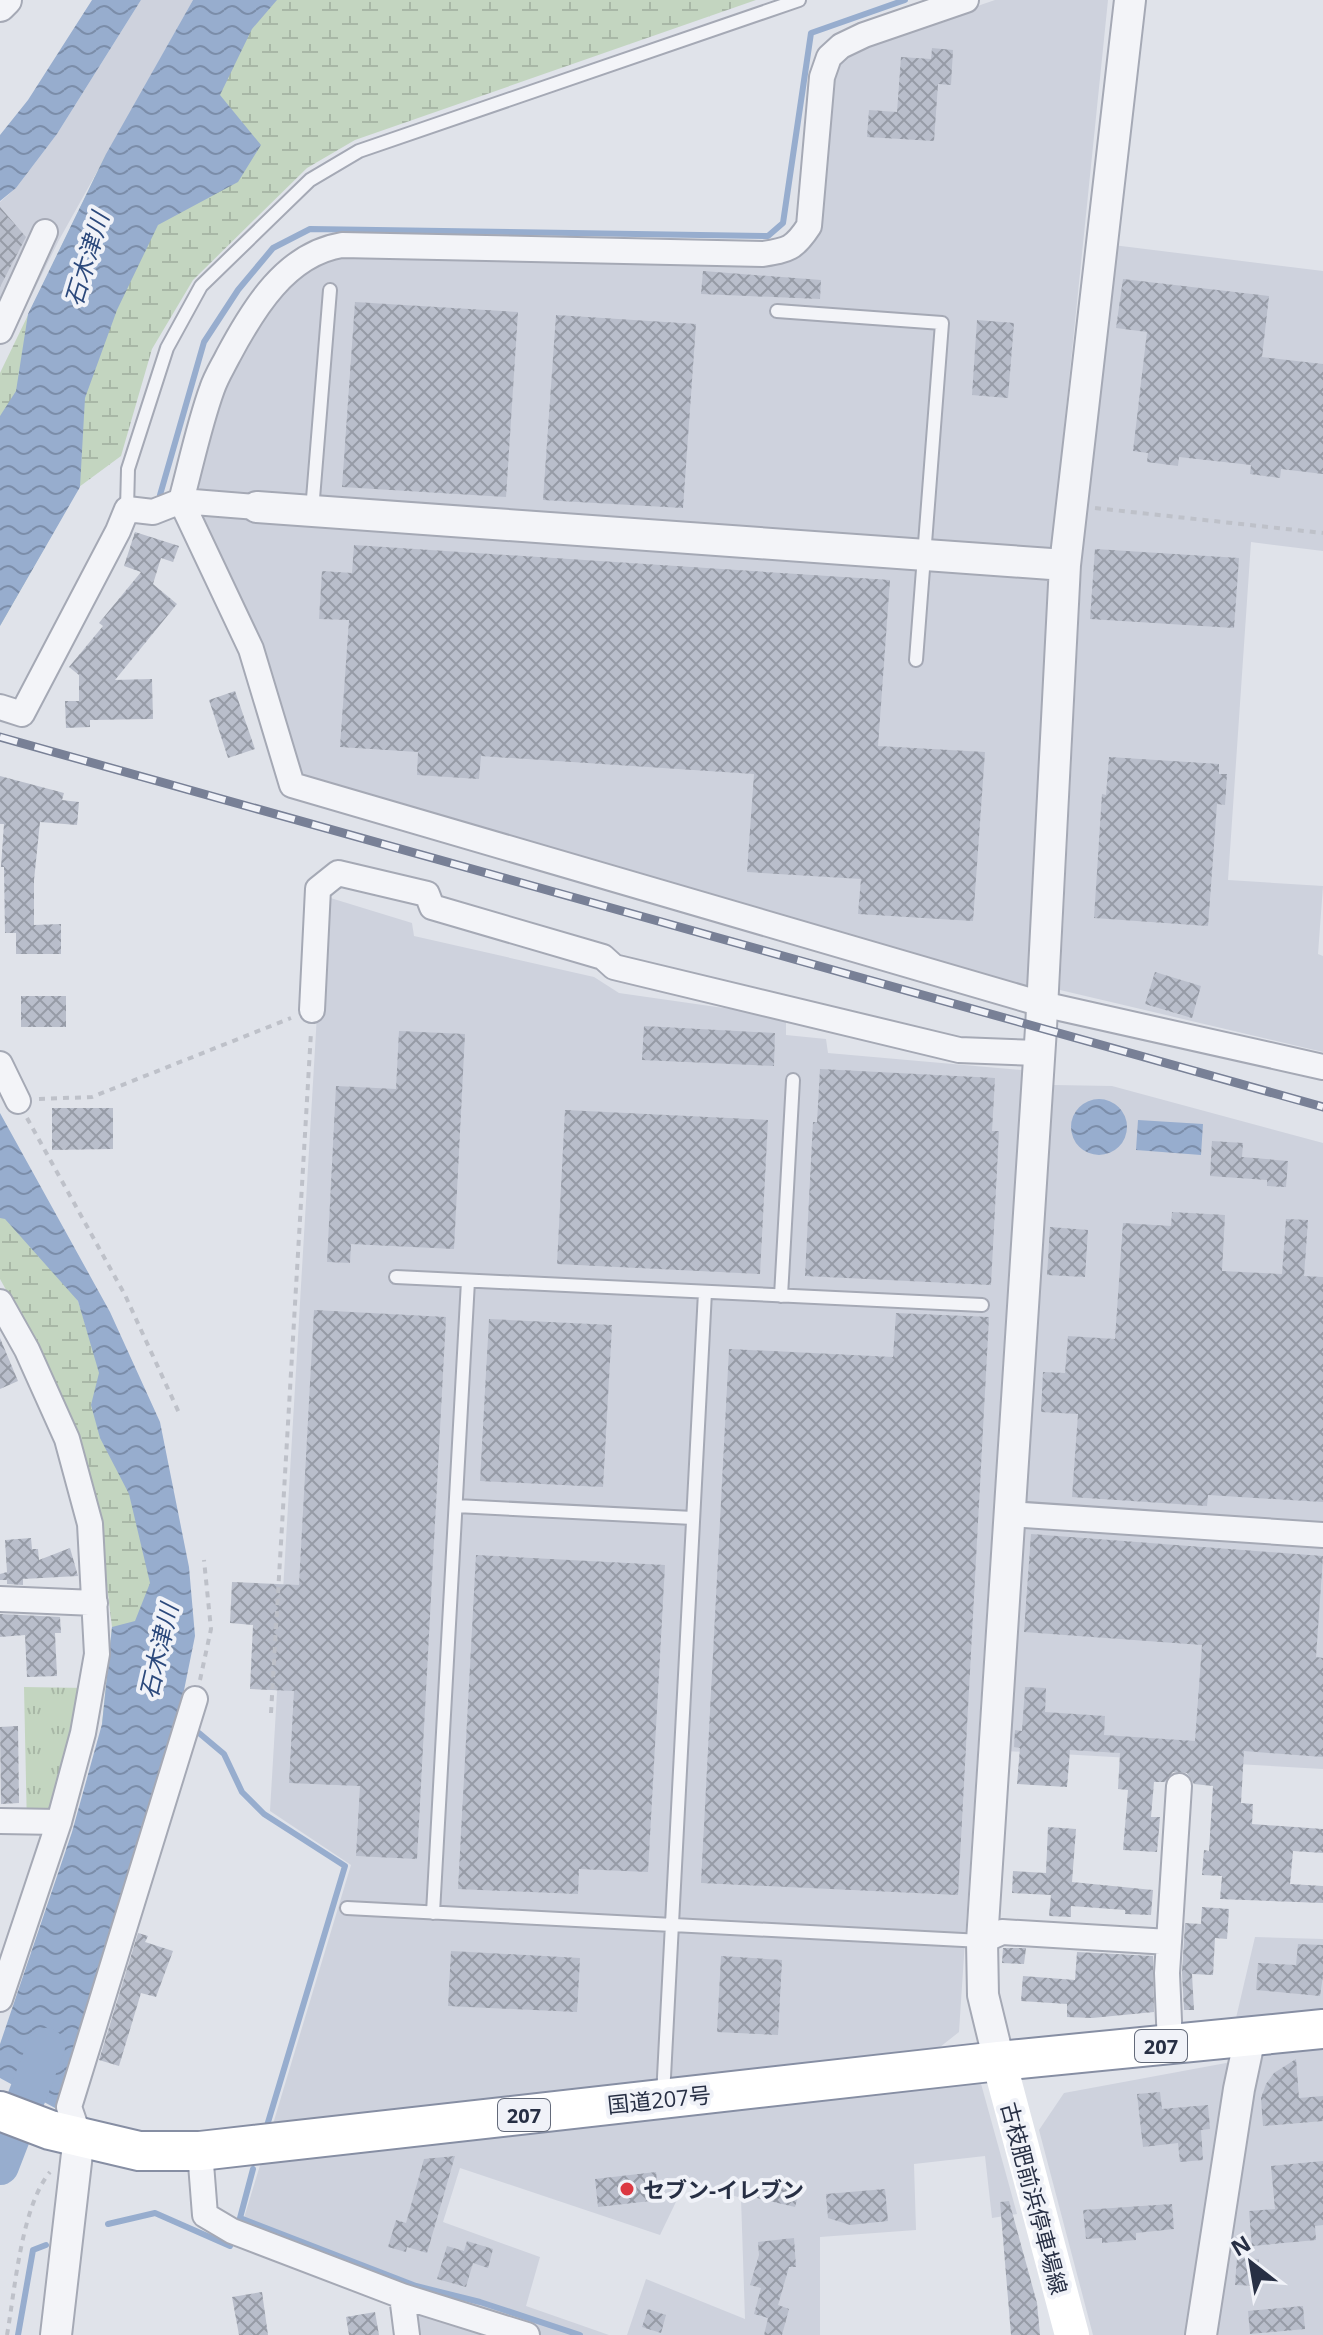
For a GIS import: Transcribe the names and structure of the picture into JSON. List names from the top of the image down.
{
  "streets": {
    "highway": ["207", "国道207号"],
    "main road": ["古枝肥前浜停車場線"]
  },
  "crossings": [
    ["国道207号", "古枝肥前浜停車場線"]
  ],
  "water": ["石木津川"],
  "places": ["セブン-イレブン"],
  "north": "top left"
}
